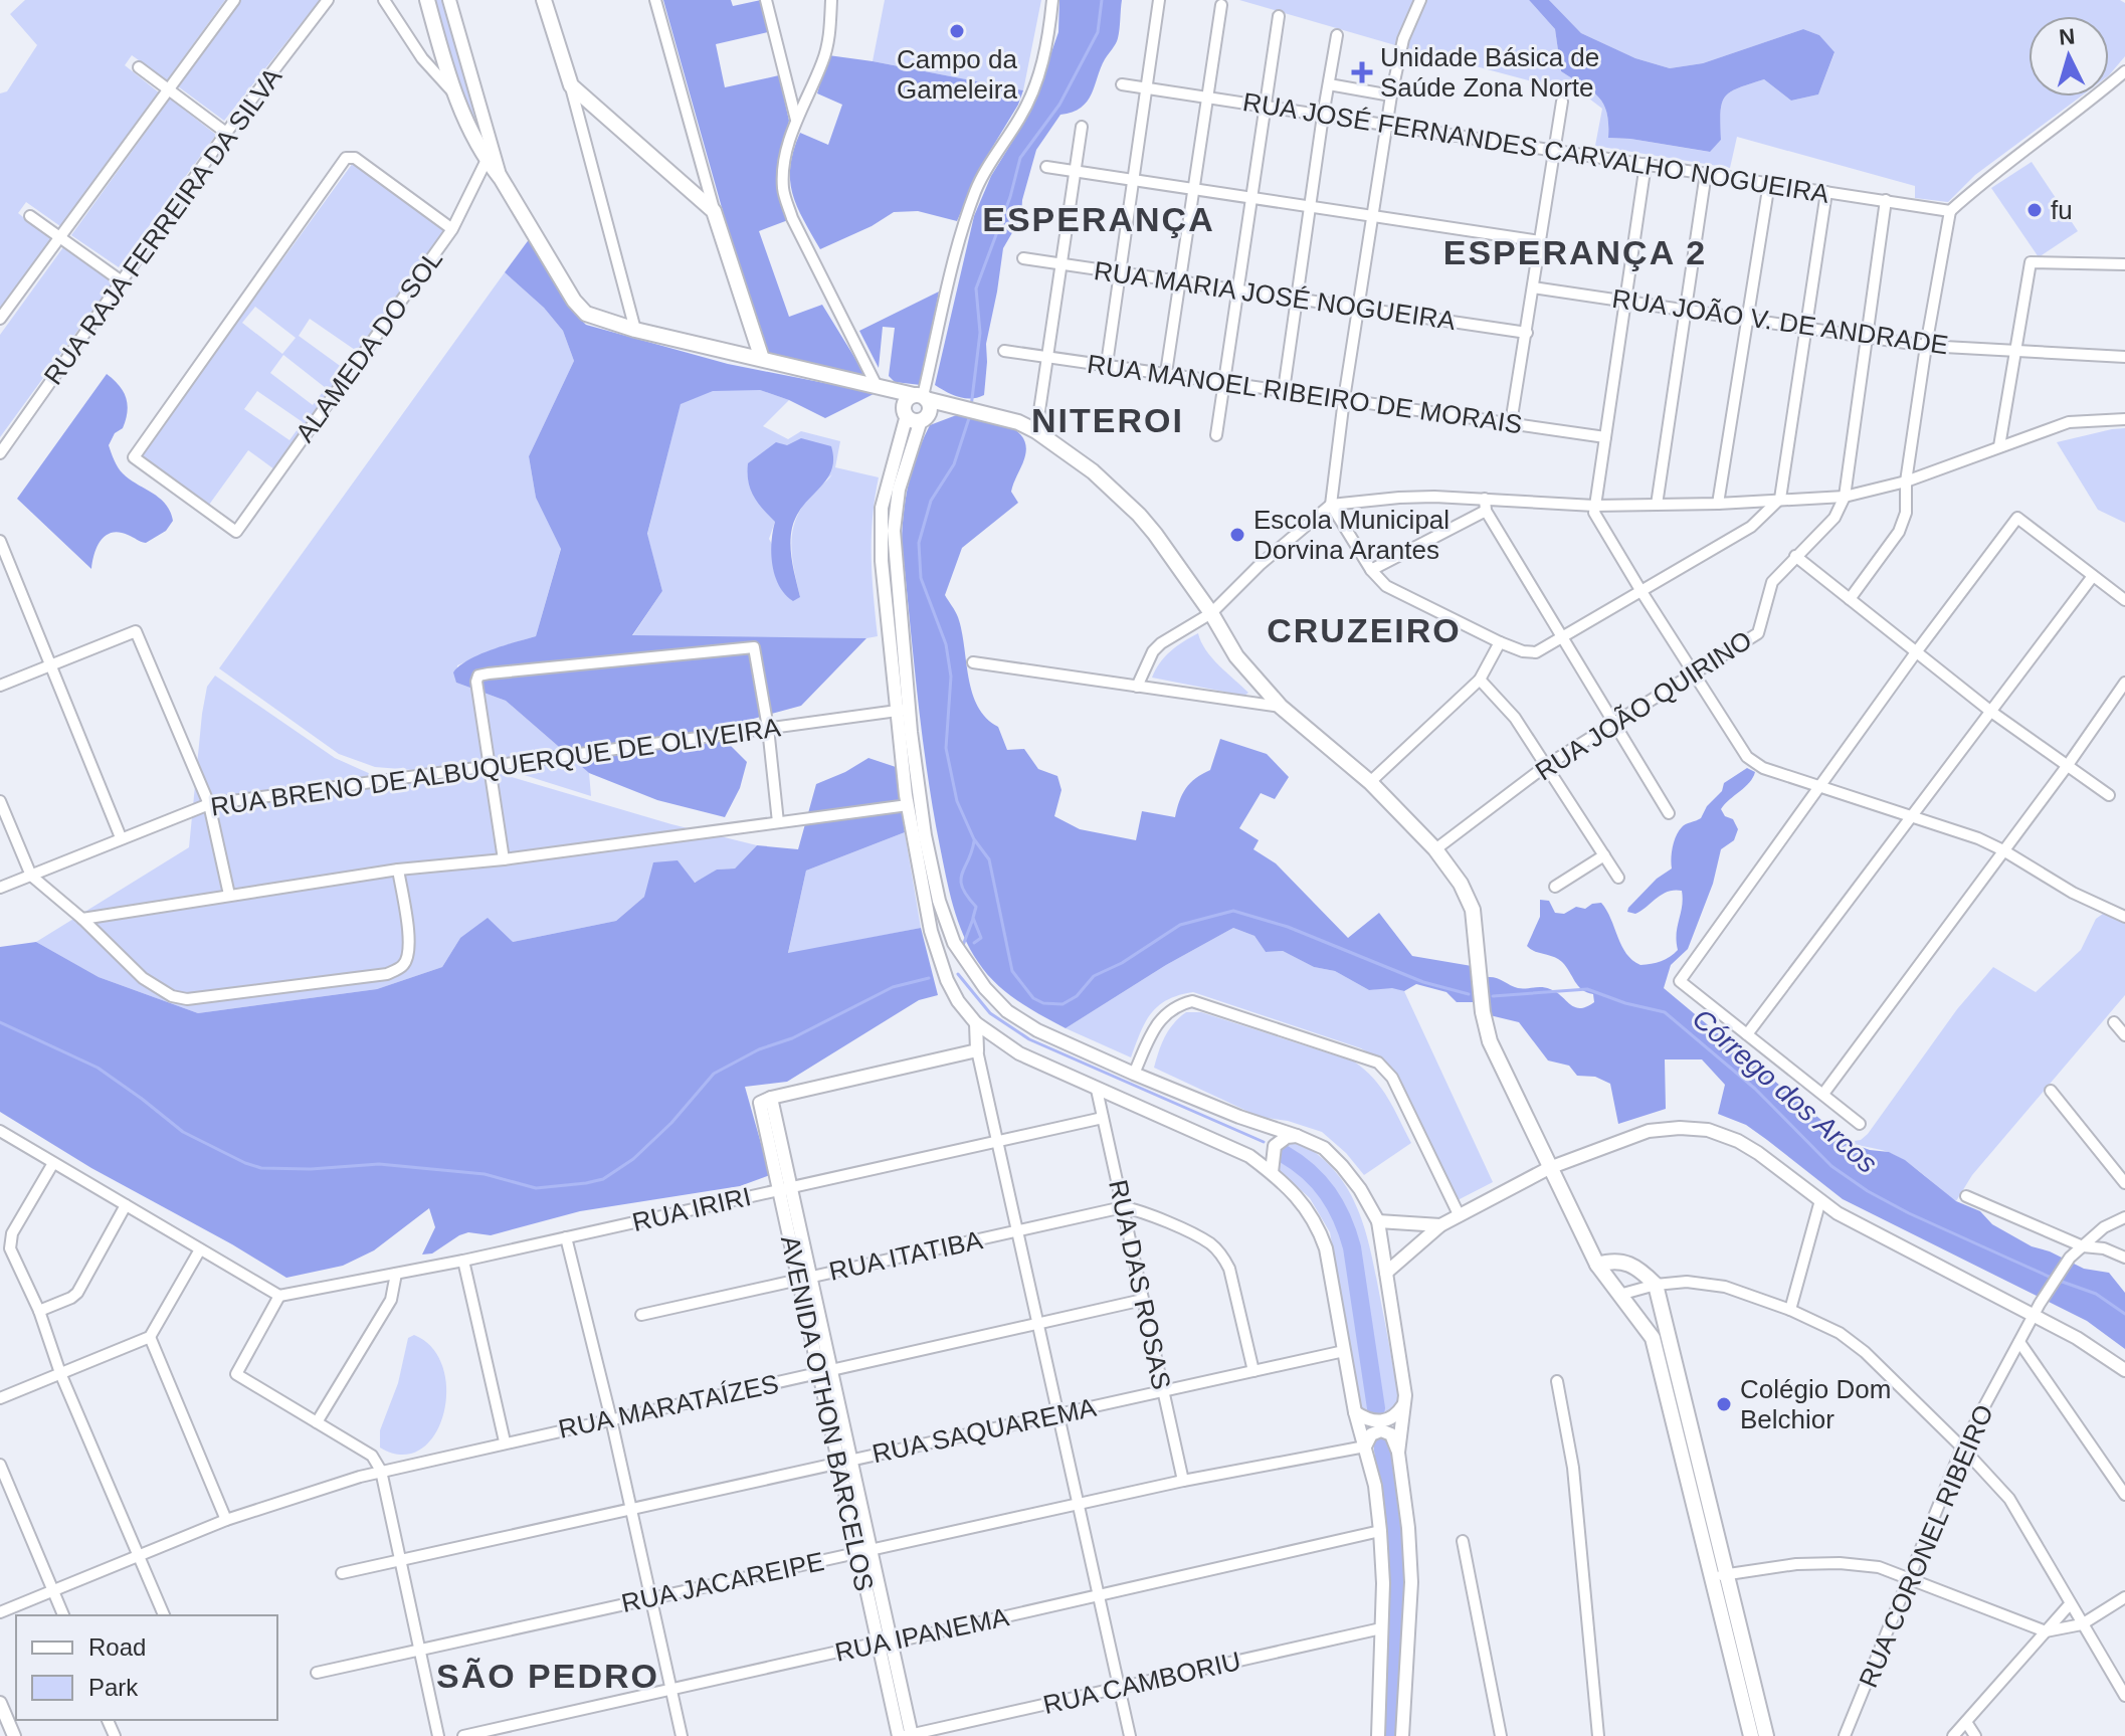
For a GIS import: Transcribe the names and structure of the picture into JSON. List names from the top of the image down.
{
  "streets": {
    "street": [
      "RUA JOSÉ FERNANDES CARVALHO NOGUEIRA",
      "RUA RAJA FERREIRA DA SILVA",
      "RUA MARIA JOSÉ NOGUEIRA",
      "RUA JOÃO V. DE ANDRADE",
      "ALAMEDA DO SOL",
      "RUA MANOEL RIBEIRO DE MORAIS",
      "RUA JOÃO QUIRINO",
      "RUA BRENO DE ALBUQUERQUE DE OLIVEIRA",
      "RUA IRIRI",
      "RUA ITATIBA",
      "RUA DAS ROSAS",
      "RUA MARATAÍZES",
      "AVENIDA OTHON BARCELOS",
      "RUA SAQUAREMA",
      "RUA CORONEL RIBEIRO",
      "RUA JACAREIPE",
      "RUA IPANEMA",
      "RUA CAMBORIU"
    ]
  },
  "crossings": [
    ["RUA IRIRI", "RUA DAS ROSAS"],
    ["RUA IRIRI", "AVENIDA OTHON BARCELOS"],
    ["RUA ITATIBA", "RUA DAS ROSAS"],
    ["RUA ITATIBA", "AVENIDA OTHON BARCELOS"],
    ["RUA DAS ROSAS", "RUA MARATAÍZES"],
    ["RUA DAS ROSAS", "RUA SAQUAREMA"],
    ["RUA DAS ROSAS", "RUA JACAREIPE"],
    ["RUA MARATAÍZES", "AVENIDA OTHON BARCELOS"],
    ["AVENIDA OTHON BARCELOS", "RUA SAQUAREMA"],
    ["AVENIDA OTHON BARCELOS", "RUA JACAREIPE"],
    ["AVENIDA OTHON BARCELOS", "RUA IPANEMA"],
    ["AVENIDA OTHON BARCELOS", "RUA CAMBORIU"]
  ],
  "districts": [
    "ESPERANÇA",
    "ESPERANÇA 2",
    "NITEROI",
    "CRUZEIRO",
    "SÃO PEDRO"
  ],
  "water": ["Córrego dos Arcos"],
  "places": {
    "other": [
      "Campo da Gameleira",
      "fu",
      "Escola Municipal Dorvina Arantes",
      "Colégio Dom Belchior"
    ],
    "health": ["Unidade Básica de Saúde Zona Norte"]
  },
  "legend": ["Road", "Park"],
  "north": "top"
}
